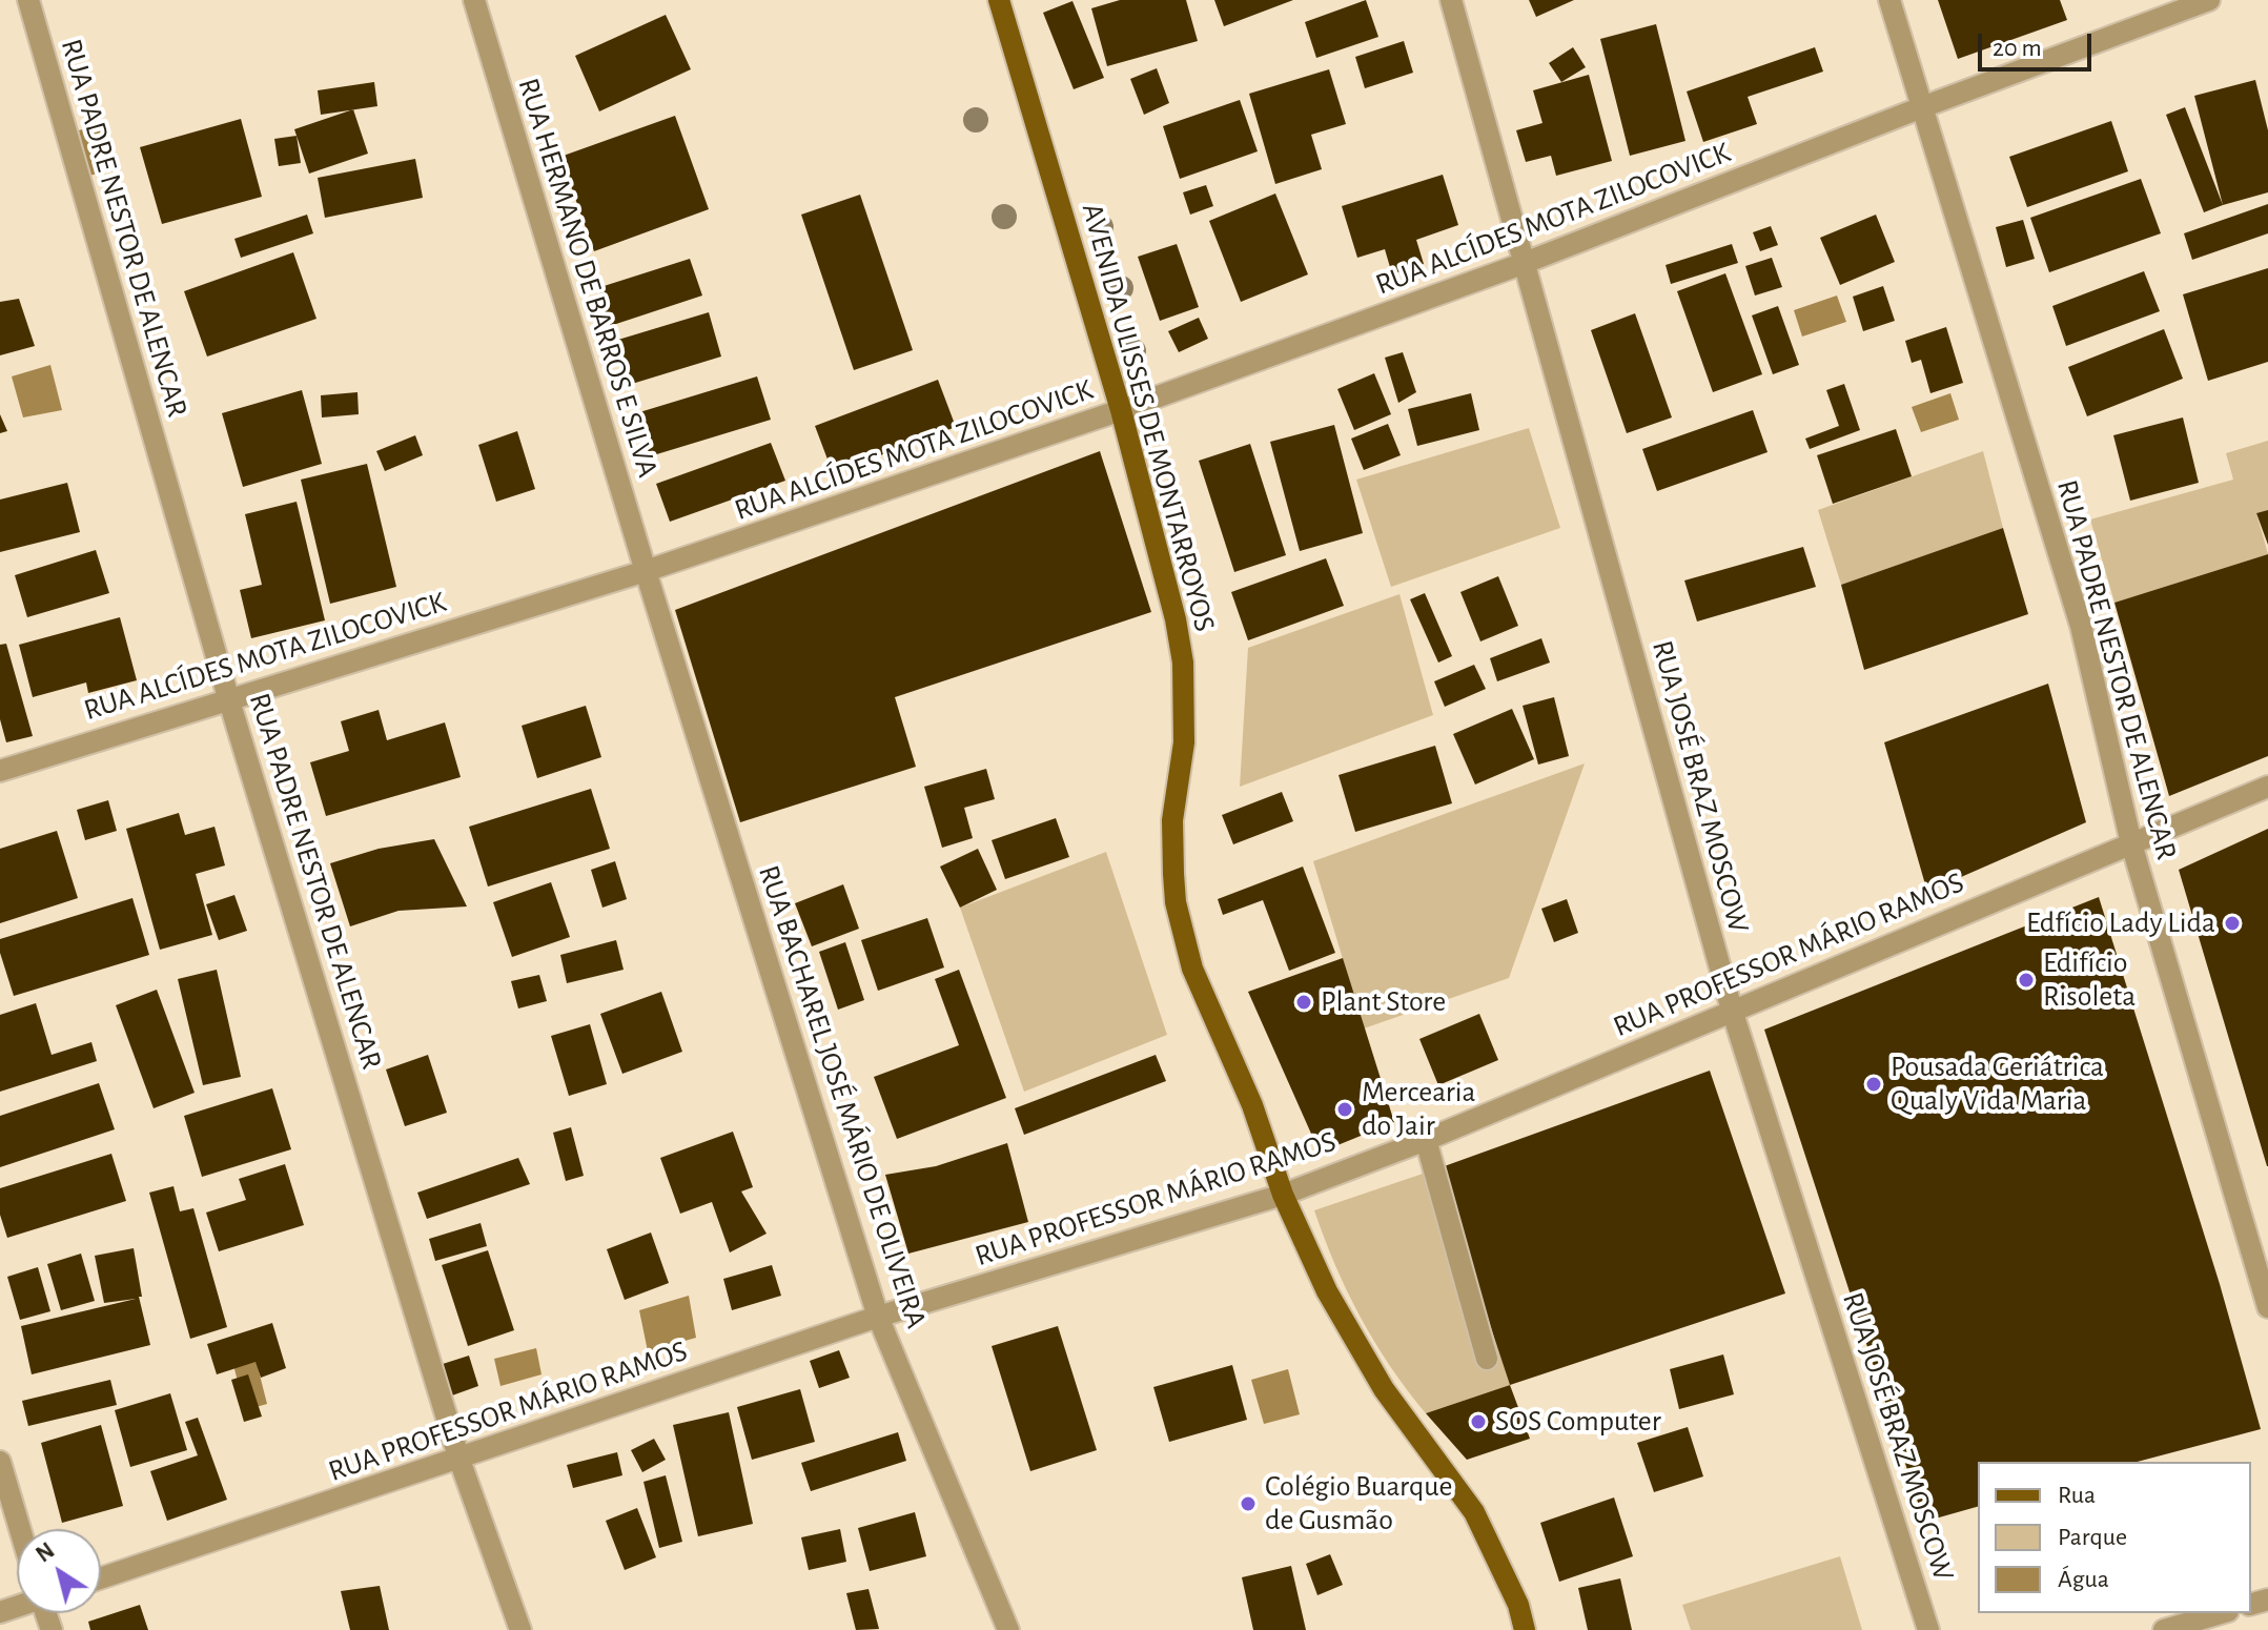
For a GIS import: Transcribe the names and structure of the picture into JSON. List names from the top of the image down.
{
  "streets": {
    "main road": ["AVENIDA ULISSES DE MONTARROYOS"],
    "street": [
      "RUA ALCÍDES MOTA ZILOCOVICK",
      "RUA PADRE NESTOR DE ALENCAR",
      "RUA HERMANO DE BARROS E SILVA",
      "RUA JOSÉ BRAZ MOSCOW",
      "RUA PROFESSOR MÁRIO RAMOS",
      "RUA BACHAREL JOSÉ MÁRIO DE OLIVEIRA"
    ]
  },
  "crossings": [
    ["RUA ALCÍDES MOTA ZILOCOVICK", "RUA PADRE NESTOR DE ALENCAR"],
    ["RUA ALCÍDES MOTA ZILOCOVICK", "RUA HERMANO DE BARROS E SILVA"],
    ["RUA ALCÍDES MOTA ZILOCOVICK", "AVENIDA ULISSES DE MONTARROYOS"],
    ["RUA ALCÍDES MOTA ZILOCOVICK", "RUA JOSÉ BRAZ MOSCOW"],
    ["RUA ALCÍDES MOTA ZILOCOVICK", "RUA BACHAREL JOSÉ MÁRIO DE OLIVEIRA"],
    ["RUA PADRE NESTOR DE ALENCAR", "RUA PROFESSOR MÁRIO RAMOS"],
    ["RUA HERMANO DE BARROS E SILVA", "RUA BACHAREL JOSÉ MÁRIO DE OLIVEIRA"],
    ["AVENIDA ULISSES DE MONTARROYOS", "RUA PROFESSOR MÁRIO RAMOS"],
    ["RUA JOSÉ BRAZ MOSCOW", "RUA PROFESSOR MÁRIO RAMOS"],
    ["RUA PROFESSOR MÁRIO RAMOS", "RUA BACHAREL JOSÉ MÁRIO DE OLIVEIRA"]
  ],
  "places": [
    "Edfício Lady Lida",
    "Edifício Risoleta",
    "Plant Store",
    "Pousada Geriátrica Qualy Vida Maria",
    "Mercearia do Jair",
    "SOS Computer",
    "Colégio Buarque de Gusmão"
  ],
  "legend": ["Rua", "Parque", "Água"],
  "scale_bar": "20 m",
  "north": "top left"
}
